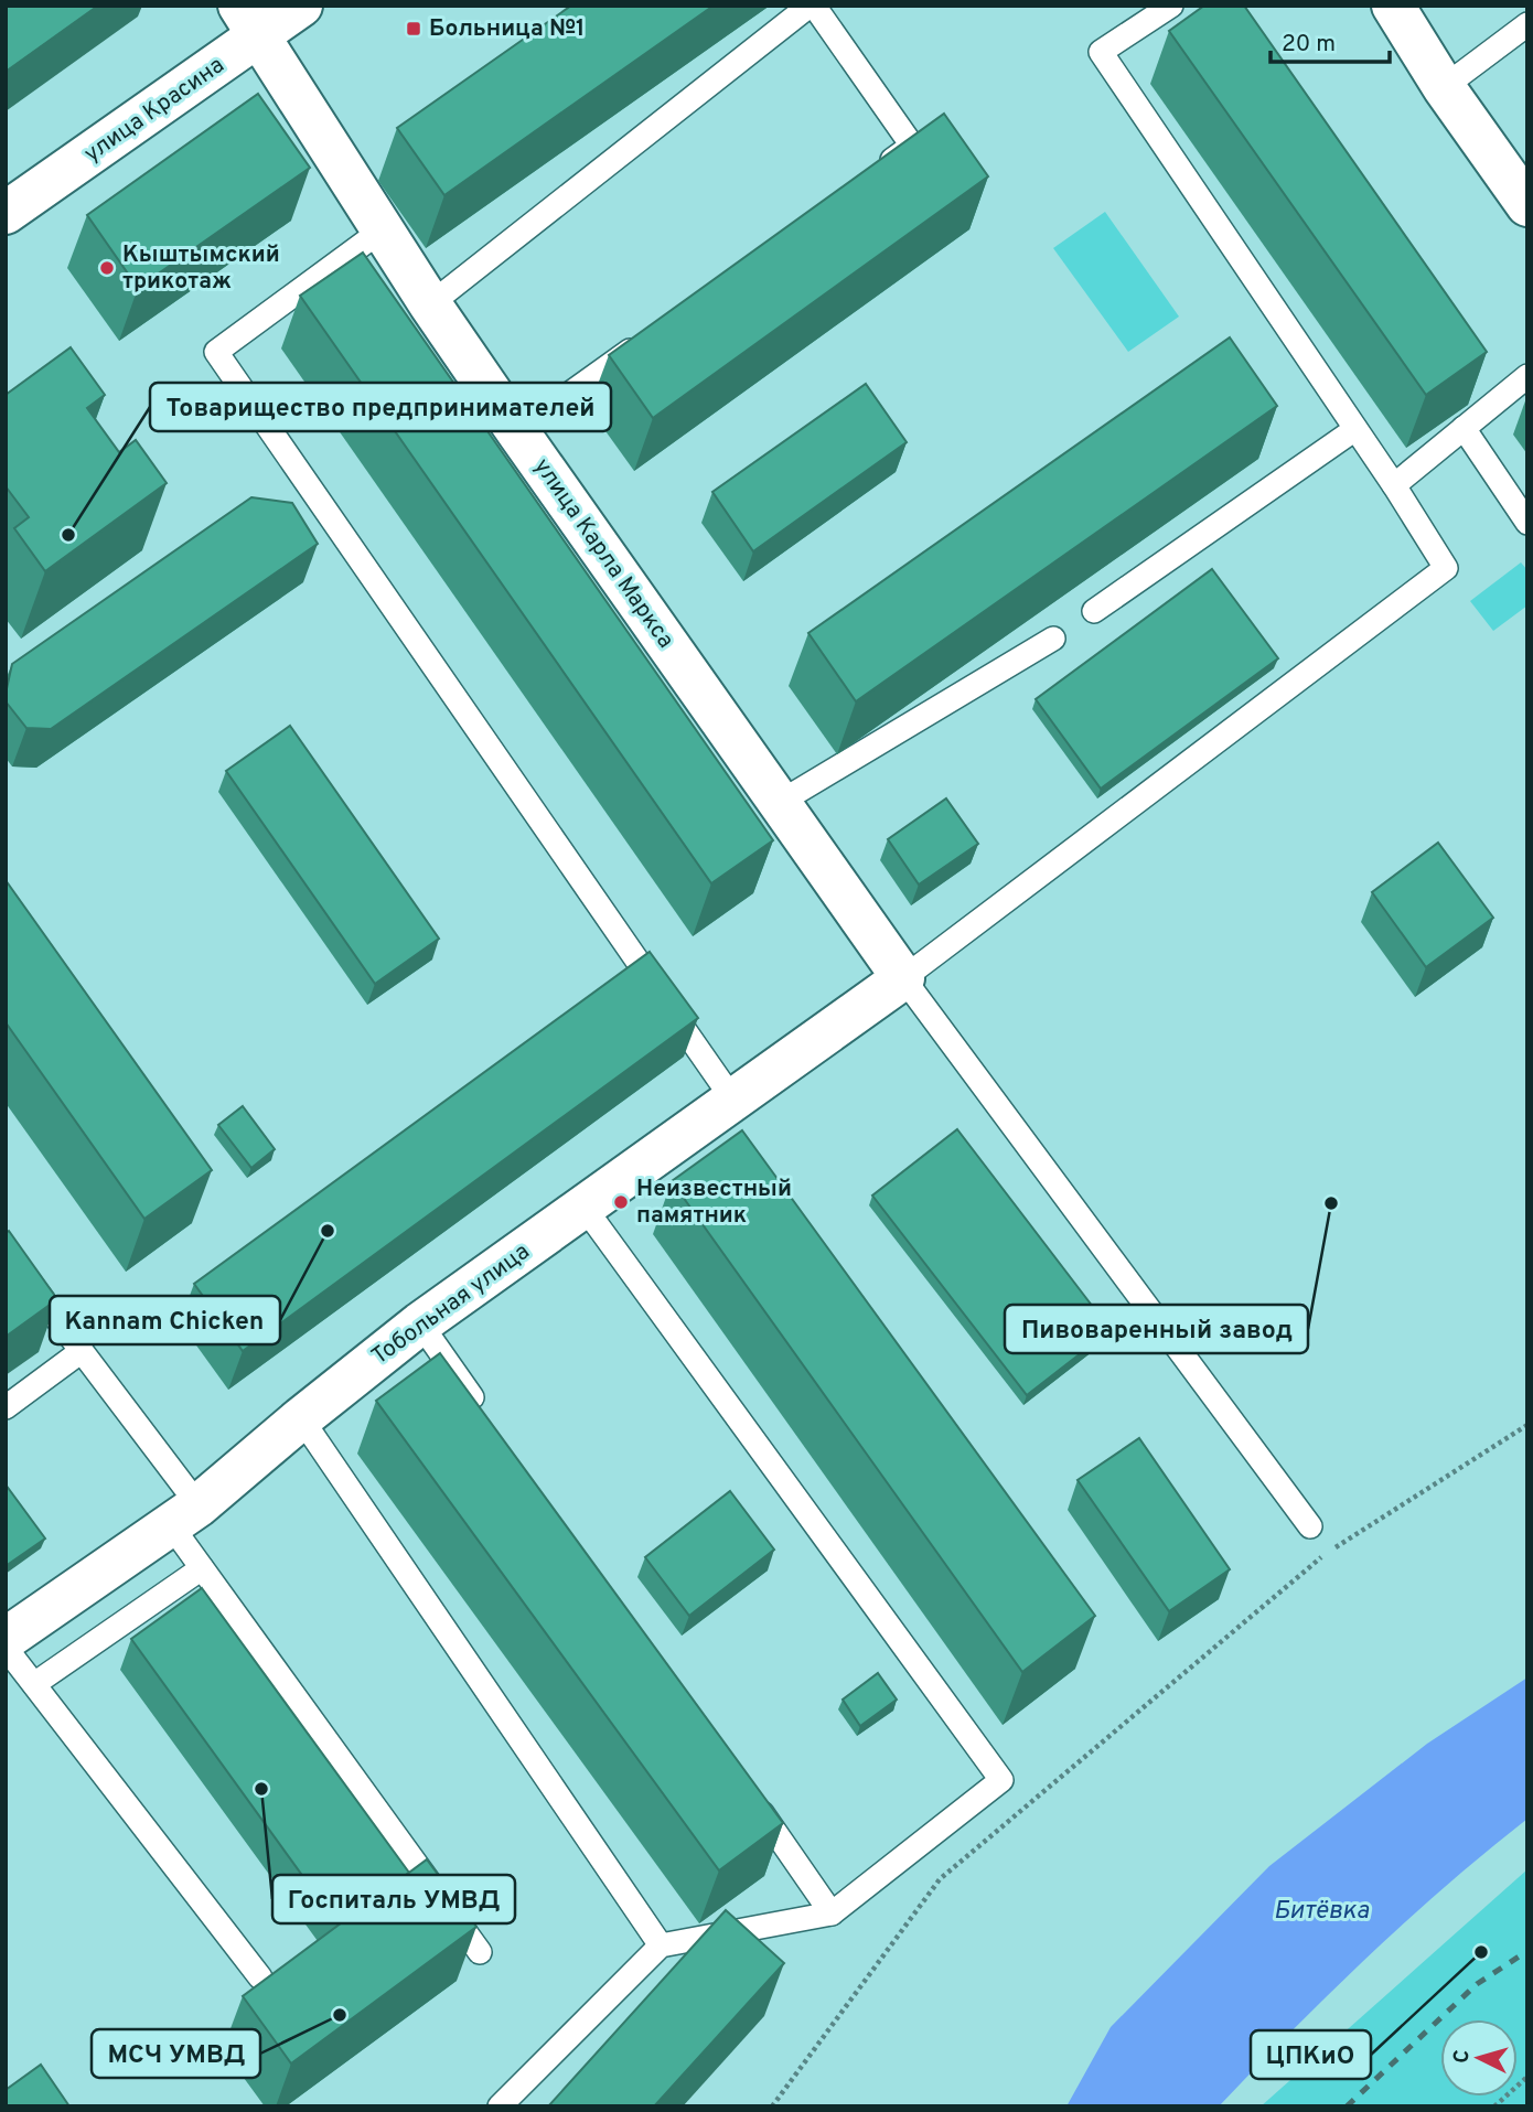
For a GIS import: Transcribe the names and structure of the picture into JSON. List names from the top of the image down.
{
  "streets": {
    "street": ["улица Красина", "улица Карла Маркса", "Тобольная улица"]
  },
  "crossings": [
    ["улица Красина", "улица Карла Маркса"],
    ["улица Карла Маркса", "Тобольная улица"]
  ],
  "water": ["Битёвка"],
  "places": {
    "transit": ["Больница №1"],
    "other": [
      "Кыштымский трикотаж",
      "Товарищество предпринимателей",
      "Неизвестный памятник",
      "Пивоваренный завод",
      "Kannam Chicken",
      "Госпиталь УМВД",
      "ЦПКиО",
      "МСЧ УМВД"
    ]
  },
  "scale_bar": "20 m",
  "north": "left"
}
